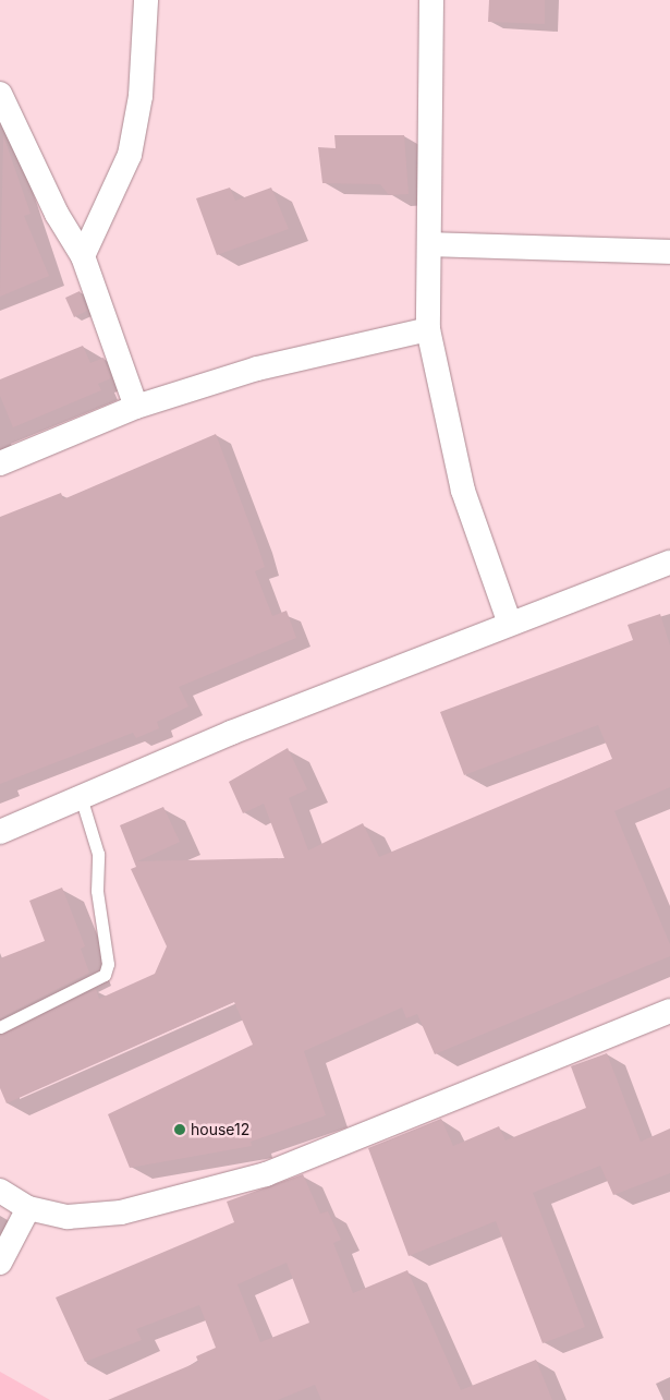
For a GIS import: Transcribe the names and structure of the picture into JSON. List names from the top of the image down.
{
  "places": ["house12"]
}
